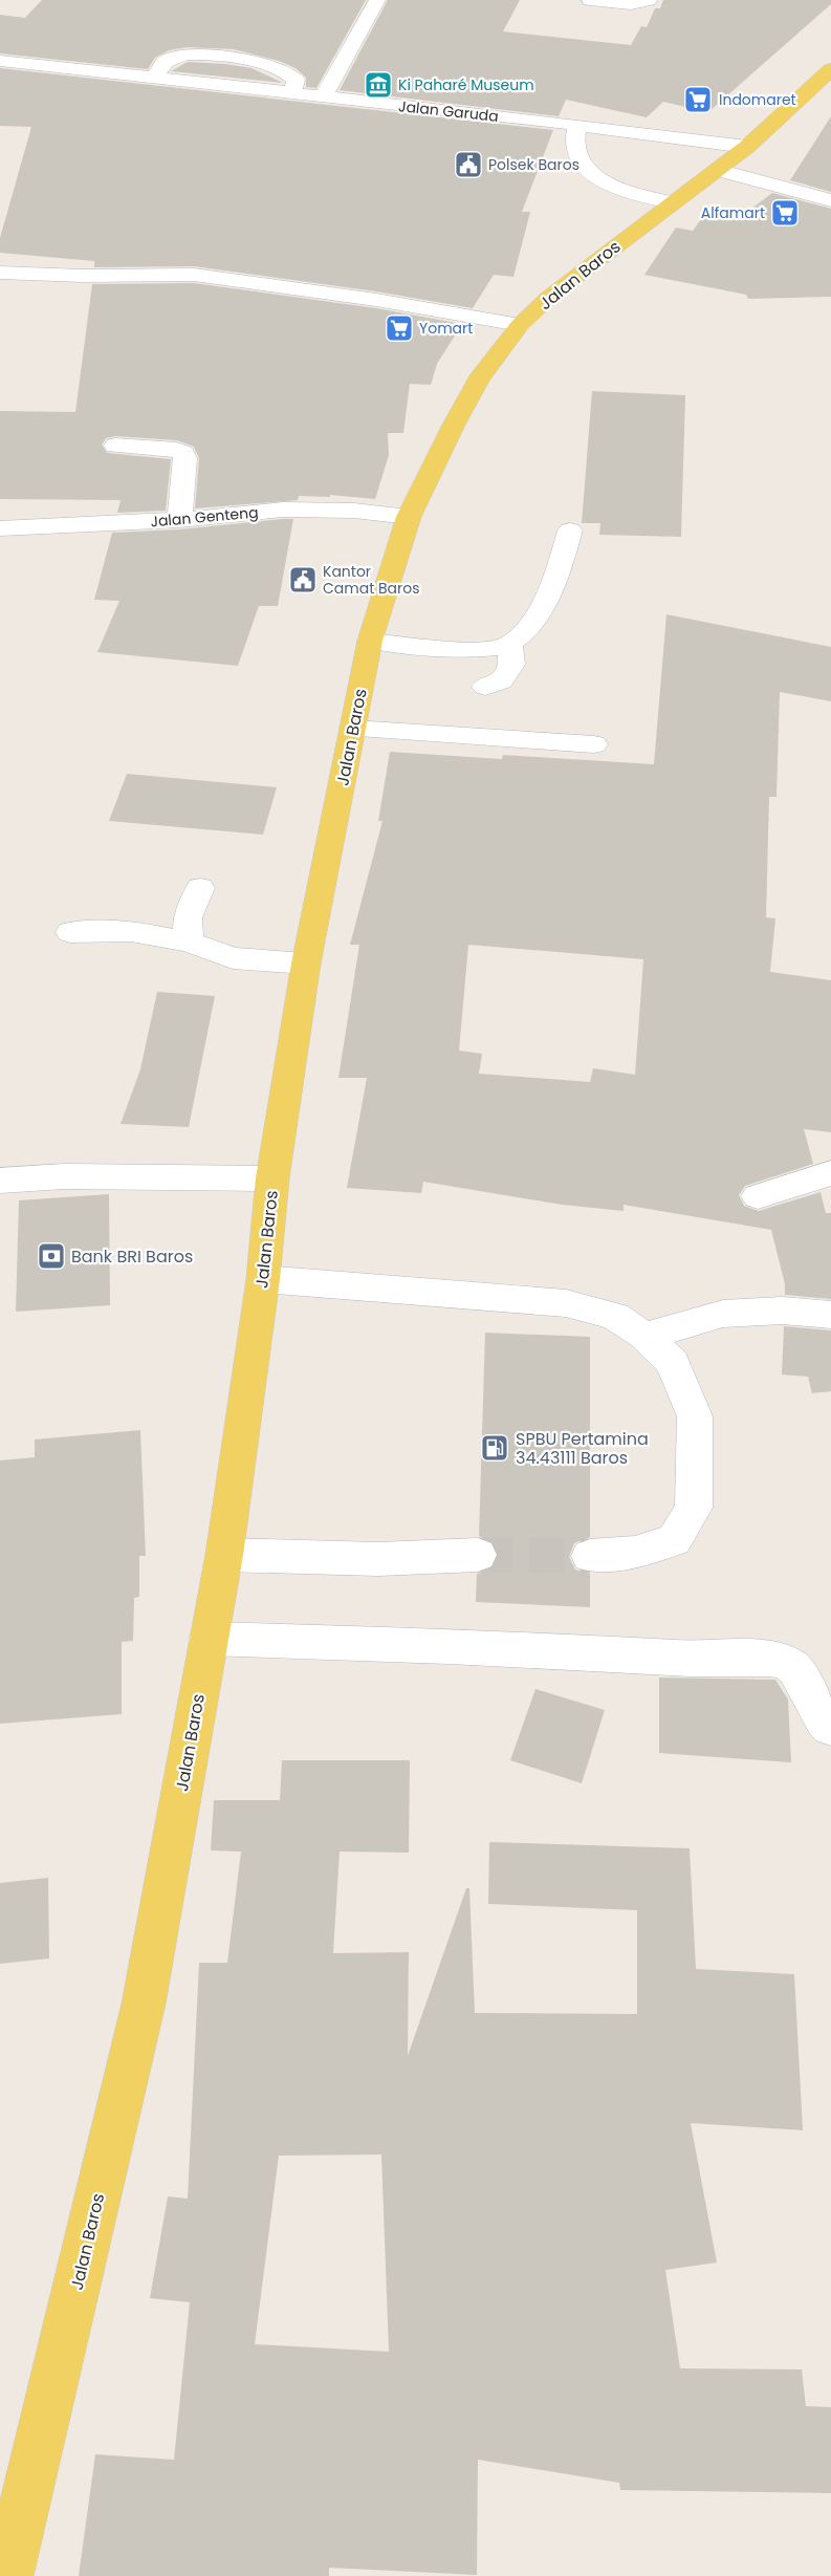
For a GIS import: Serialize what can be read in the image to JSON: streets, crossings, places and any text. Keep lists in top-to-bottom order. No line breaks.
{"streets":{"main road":["Jalan Baros"],"street":["Jalan Garuda","Jalan Genteng"]},"crossings":[["Jalan Garuda","Jalan Baros"],["Jalan Baros","Jalan Genteng"]],"places":{"museum":["Ki Paharé Museum"],"supermarket":["Indomaret","Alfamart","Yomart"],"public building":["Polsek Baros","Kantor Camat Baros"],"bank":["Bank BRI Baros"],"fuel station":["SPBU Pertamina 34.43111 Baros"]}}
